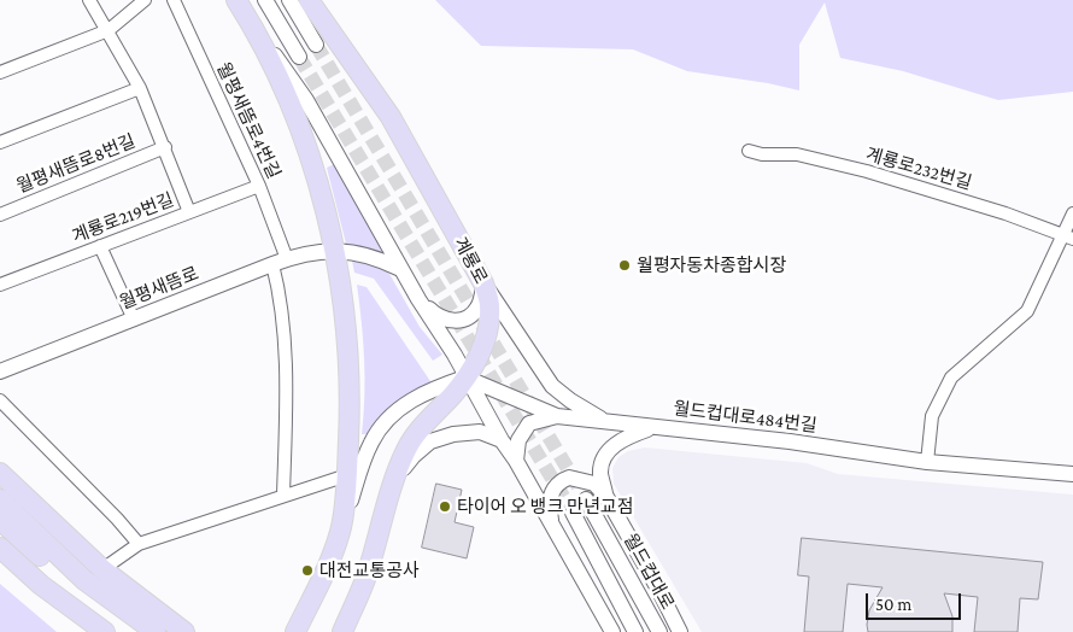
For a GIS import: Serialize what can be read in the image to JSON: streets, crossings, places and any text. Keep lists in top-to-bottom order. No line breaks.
{"streets":{"main road":["계룡로"],"street":["월평새뜸로4번길","월평새뜸로8번길","계룡로232번길","계룡로219번길","월평새뜸로","월드컵대로484번길","월드컵대로"]},"crossings":[["월평새뜸로4번길","계룡로219번길"],["월평새뜸로4번길","월평새뜸로"],["월평새뜸로8번길","계룡로219번길"]],"places":["월평자동차종합시장","타이어 오 뱅크 만년교점","대전교통공사"],"scale_bar":"50 m"}
